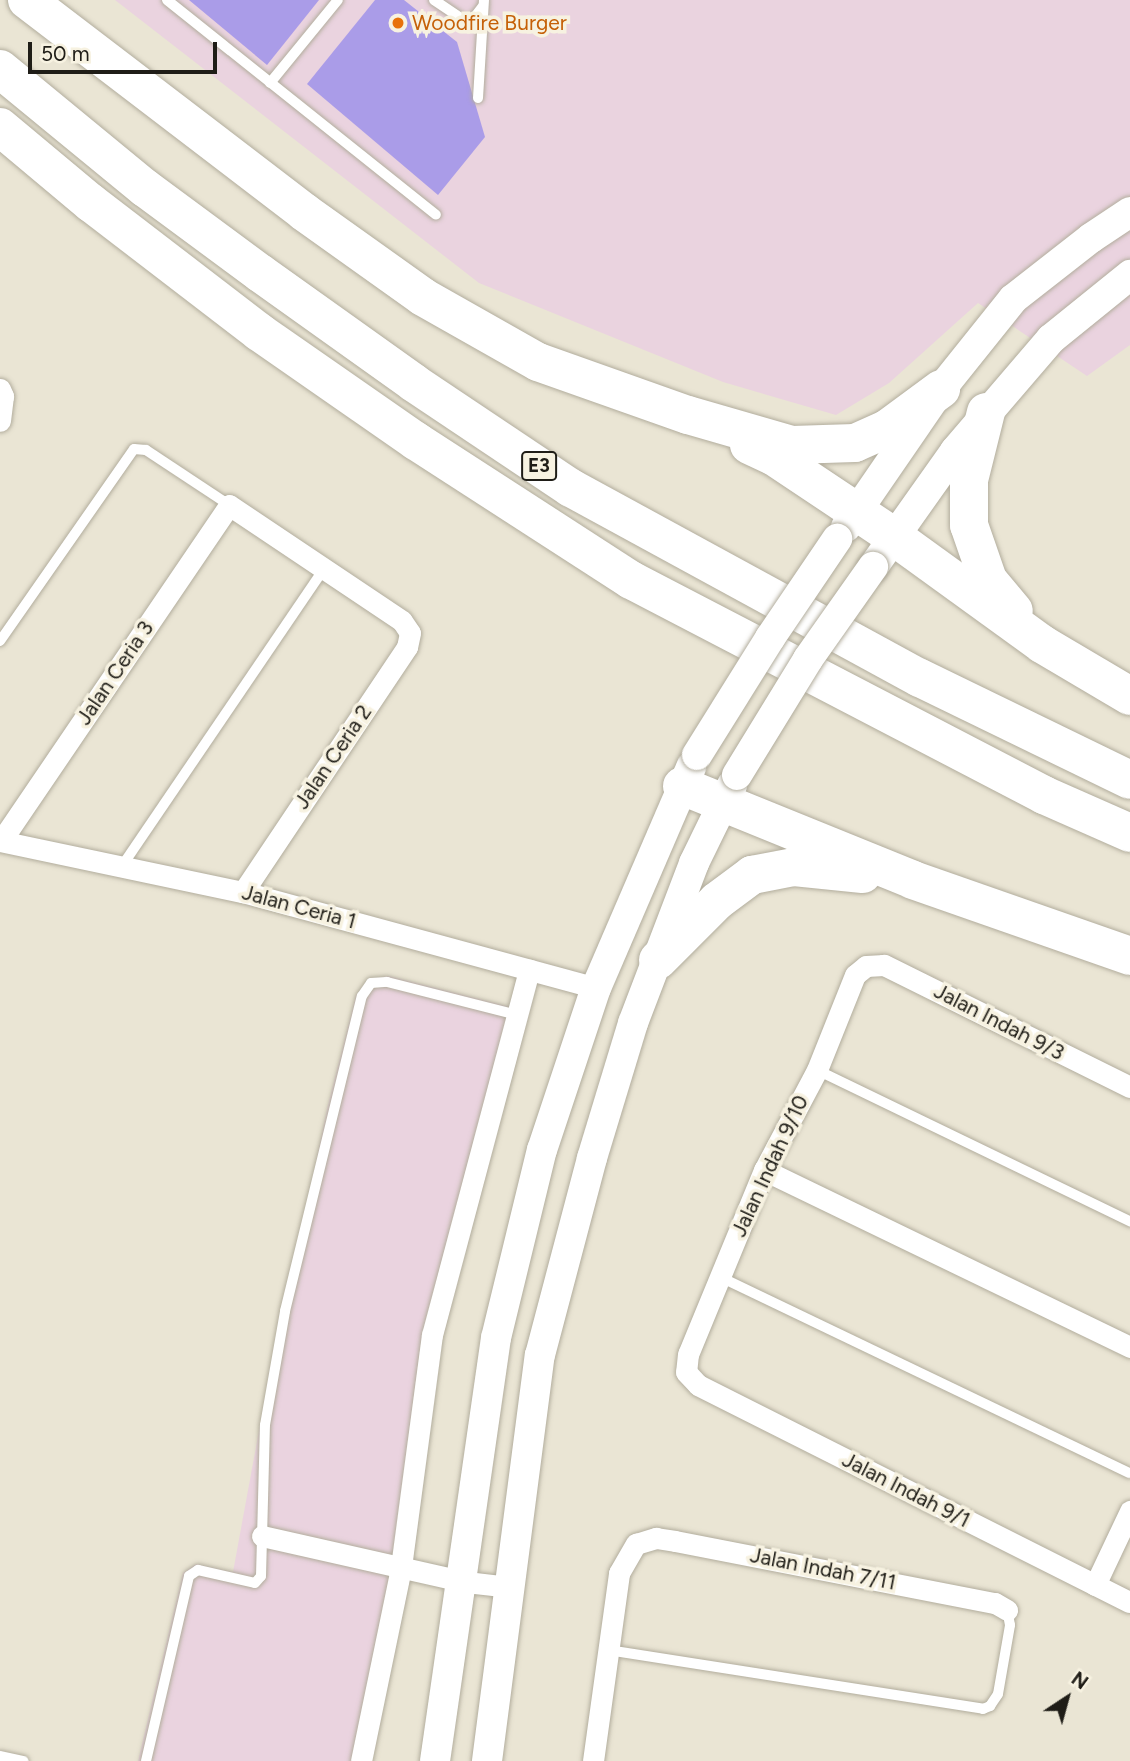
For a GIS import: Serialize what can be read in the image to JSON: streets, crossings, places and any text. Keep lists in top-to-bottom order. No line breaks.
{"streets":{"highway":["E3"],"street":["Jalan Ceria 3","Jalan Ceria 2","Jalan Ceria 1","Jalan Indah 9/3","Jalan Indah 9/10","Jalan Indah 9/1","Jalan Indah 7/11"]},"crossings":[["Jalan Ceria 3","Jalan Ceria 1"],["Jalan Ceria 2","Jalan Ceria 1"],["Jalan Indah 9/3","Jalan Indah 9/10"],["Jalan Indah 9/10","Jalan Indah 9/1"]],"places":["Woodfire Burger"],"scale_bar":"50 m","north":"top right"}
